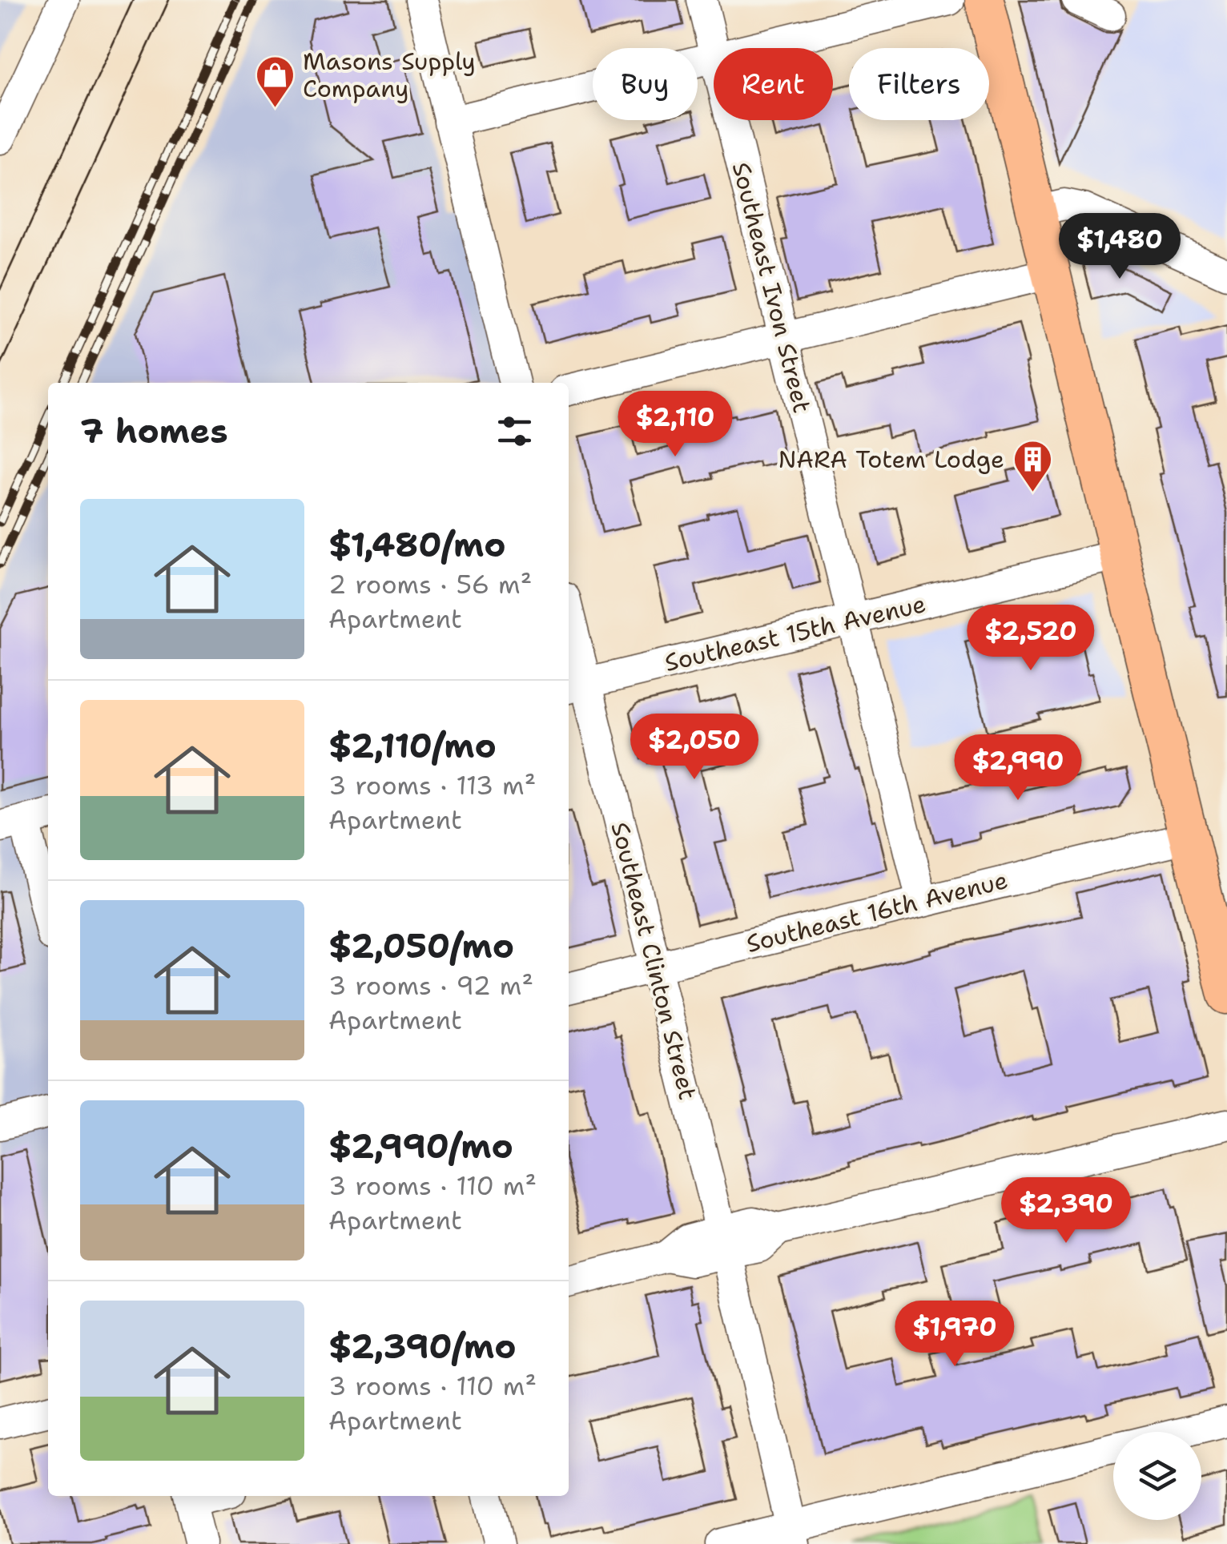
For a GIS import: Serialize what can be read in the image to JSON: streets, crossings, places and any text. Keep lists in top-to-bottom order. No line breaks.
{"streets":{"street":["Southeast Ivon Street","Southeast 15th Avenue","Southeast 16th Avenue","Southeast Clinton Street"]},"crossings":[["Southeast Ivon Street","Southeast 15th Avenue"],["Southeast Ivon Street","Southeast 16th Avenue"],["Southeast 15th Avenue","Southeast Clinton Street"],["Southeast 16th Avenue","Southeast Clinton Street"]],"places":{"shop":["Masons Supply Company"],"building":["NARA Totem Lodge"]},"page":{"chip":["Buy","Rent","Filters"],"price":["$1,480","$2,110","$2,520","$2,050","$2,990","$2,390","$1,970"],"heading":"7 homes","list":[{"name":"$1,480/mo","note":"2 rooms · 56 m² · Apartment"},{"name":"$2,110/mo","note":"3 rooms · 113 m² · Apartment"},{"name":"$2,050/mo","note":"3 rooms · 92 m² · Apartment"},{"name":"$2,990/mo","note":"3 rooms · 110 m² · Apartment"},{"name":"$2,390/mo","note":"3 rooms · 110 m² · Apartment"}]}}
